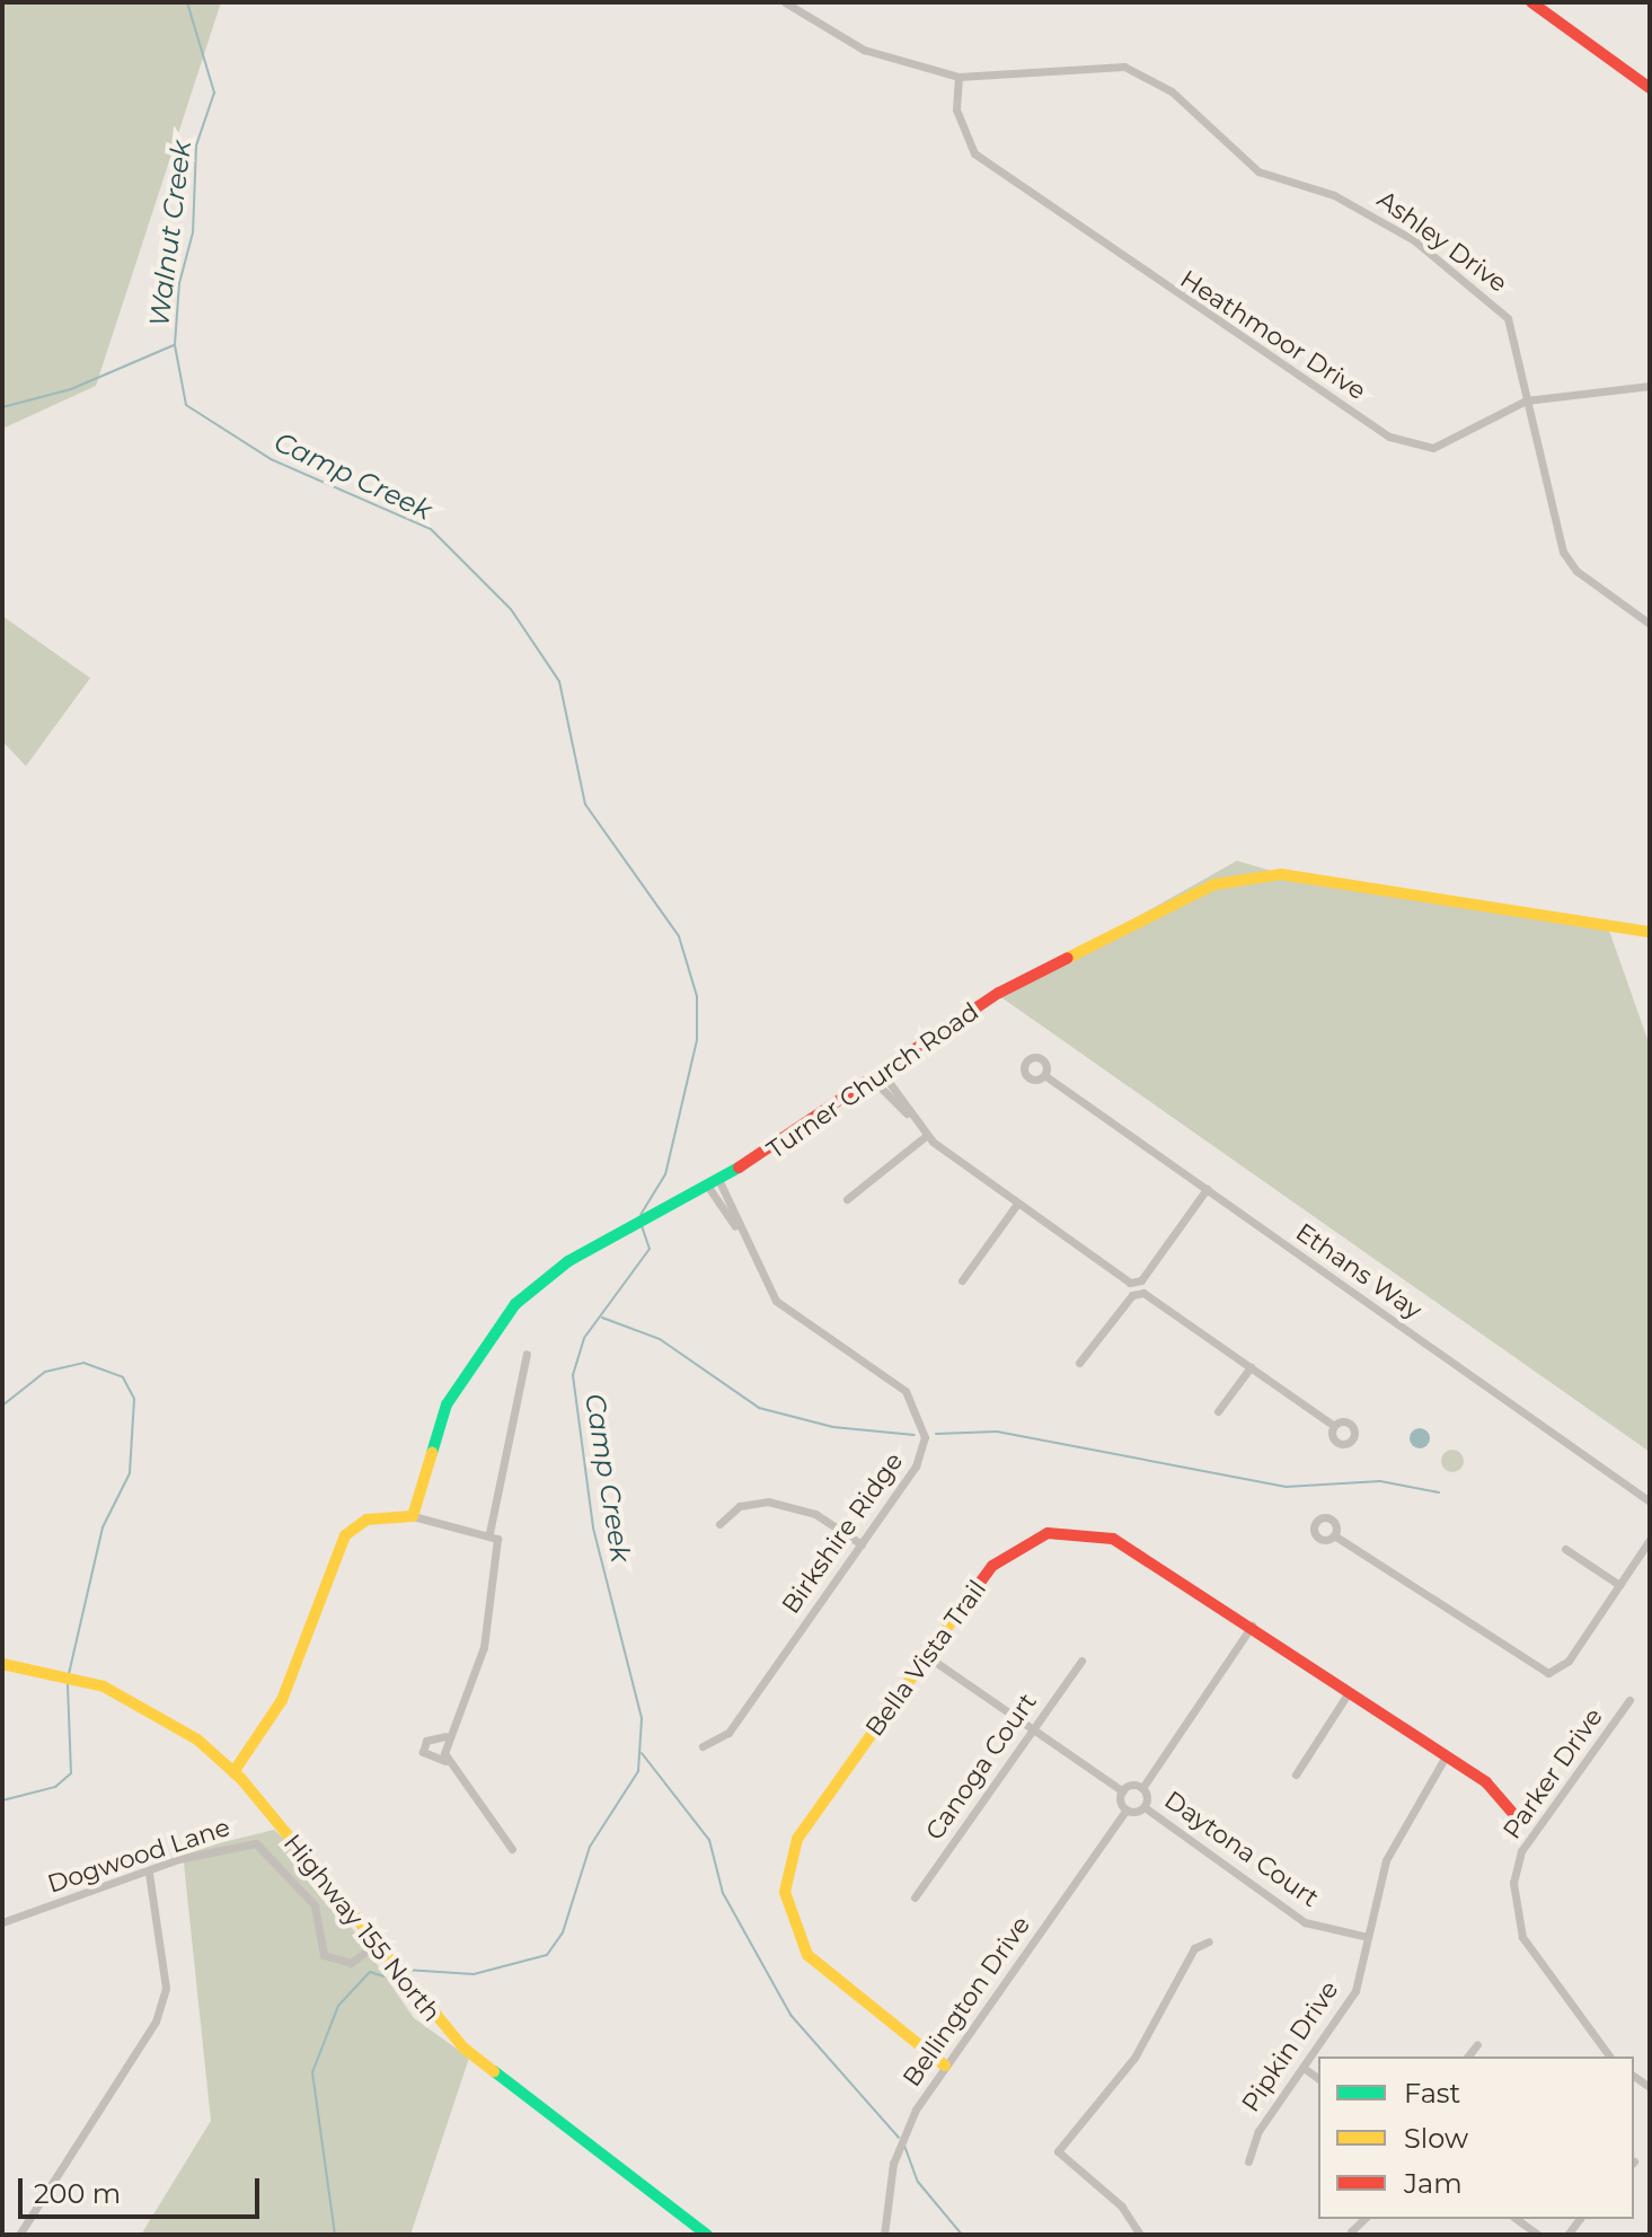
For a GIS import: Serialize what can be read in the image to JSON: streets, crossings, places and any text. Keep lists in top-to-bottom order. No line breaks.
{"streets":{"street":["Ashley Drive","Heathmoor Drive","Turner Church Road","Ethans Way","Birkshire Ridge","Bella Vista Trail","Canoga Court","Parker Drive","Daytona Court","Dogwood Lane","Highway 155 North","Bellington Drive","Pipkin Drive"]},"crossings":[["Ashley Drive","Heathmoor Drive"],["Turner Church Road","Birkshire Ridge"],["Bella Vista Trail","Bellington Drive"],["Bella Vista Trail","Pipkin Drive"],["Daytona Court","Pipkin Drive"],["Dogwood Lane","Highway 155 North"]],"water":["Walnut Creek","Camp Creek"],"legend":["Fast","Slow","Jam"],"scale_bar":"200 m"}
